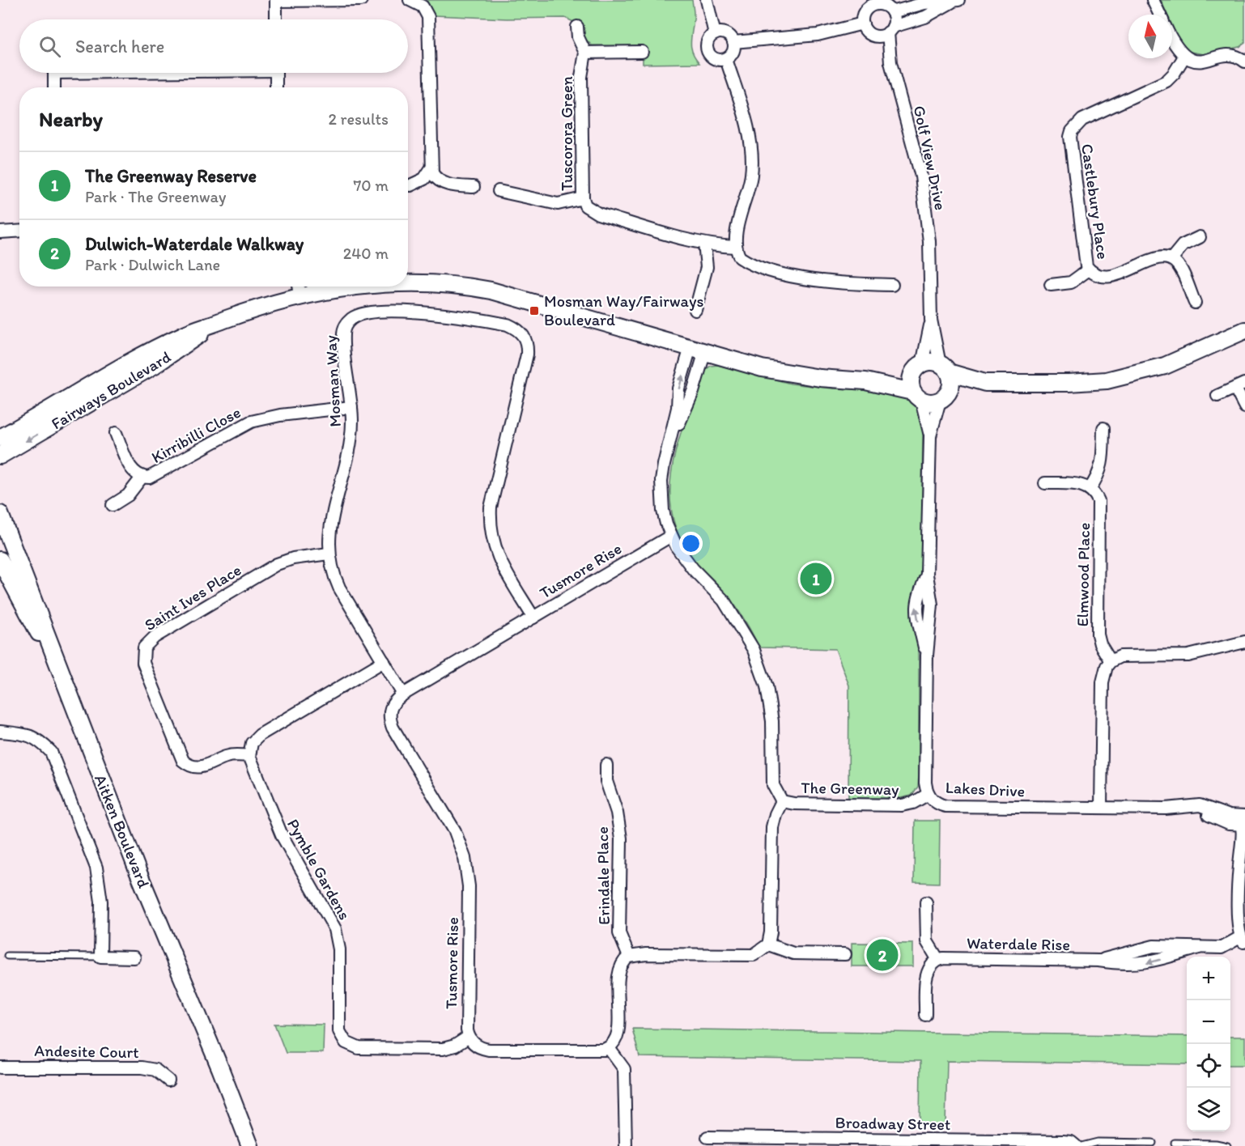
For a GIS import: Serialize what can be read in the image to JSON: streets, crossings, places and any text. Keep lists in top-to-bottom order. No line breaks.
{"streets":{"street":["Tuscorora Green","Golf View Drive","Castlebury Place","Mosman Way","Fairways Boulevard","Kirribilli Close","Tusmore Rise","Elmwood Place","Saint Ives Place","The Greenway","Lakes Drive","Aitken Boulevard","Pymble Gardens","Erindale Place","Waterdale Rise","Andesite Court","Broadway Street"]},"crossings":[["Golf View Drive","Fairways Boulevard"],["Golf View Drive","Lakes Drive"],["Mosman Way","Kirribilli Close"],["Mosman Way","Tusmore Rise"],["Mosman Way","Saint Ives Place"],["Fairways Boulevard","The Greenway"],["Fairways Boulevard","Lakes Drive"],["Tusmore Rise","The Greenway"],["Tusmore Rise","Pymble Gardens"],["Saint Ives Place","Pymble Gardens"],["The Greenway","Lakes Drive"]],"places":{"transit":["Mosman Way/Fairways Boulevard"]},"north":"top","page":{"search":"Search here","heading":["Nearby","2 results"],"list":[{"mark":"1","name":"The Greenway Reserve","note":"Park · The Greenway","value":"70 m"},{"mark":"2","name":"Dulwich-Waterdale Walkway","note":"Park · Dulwich Lane","value":"240 m"}],"pins":["1","2"],"map_buttons":["+","−"]}}
